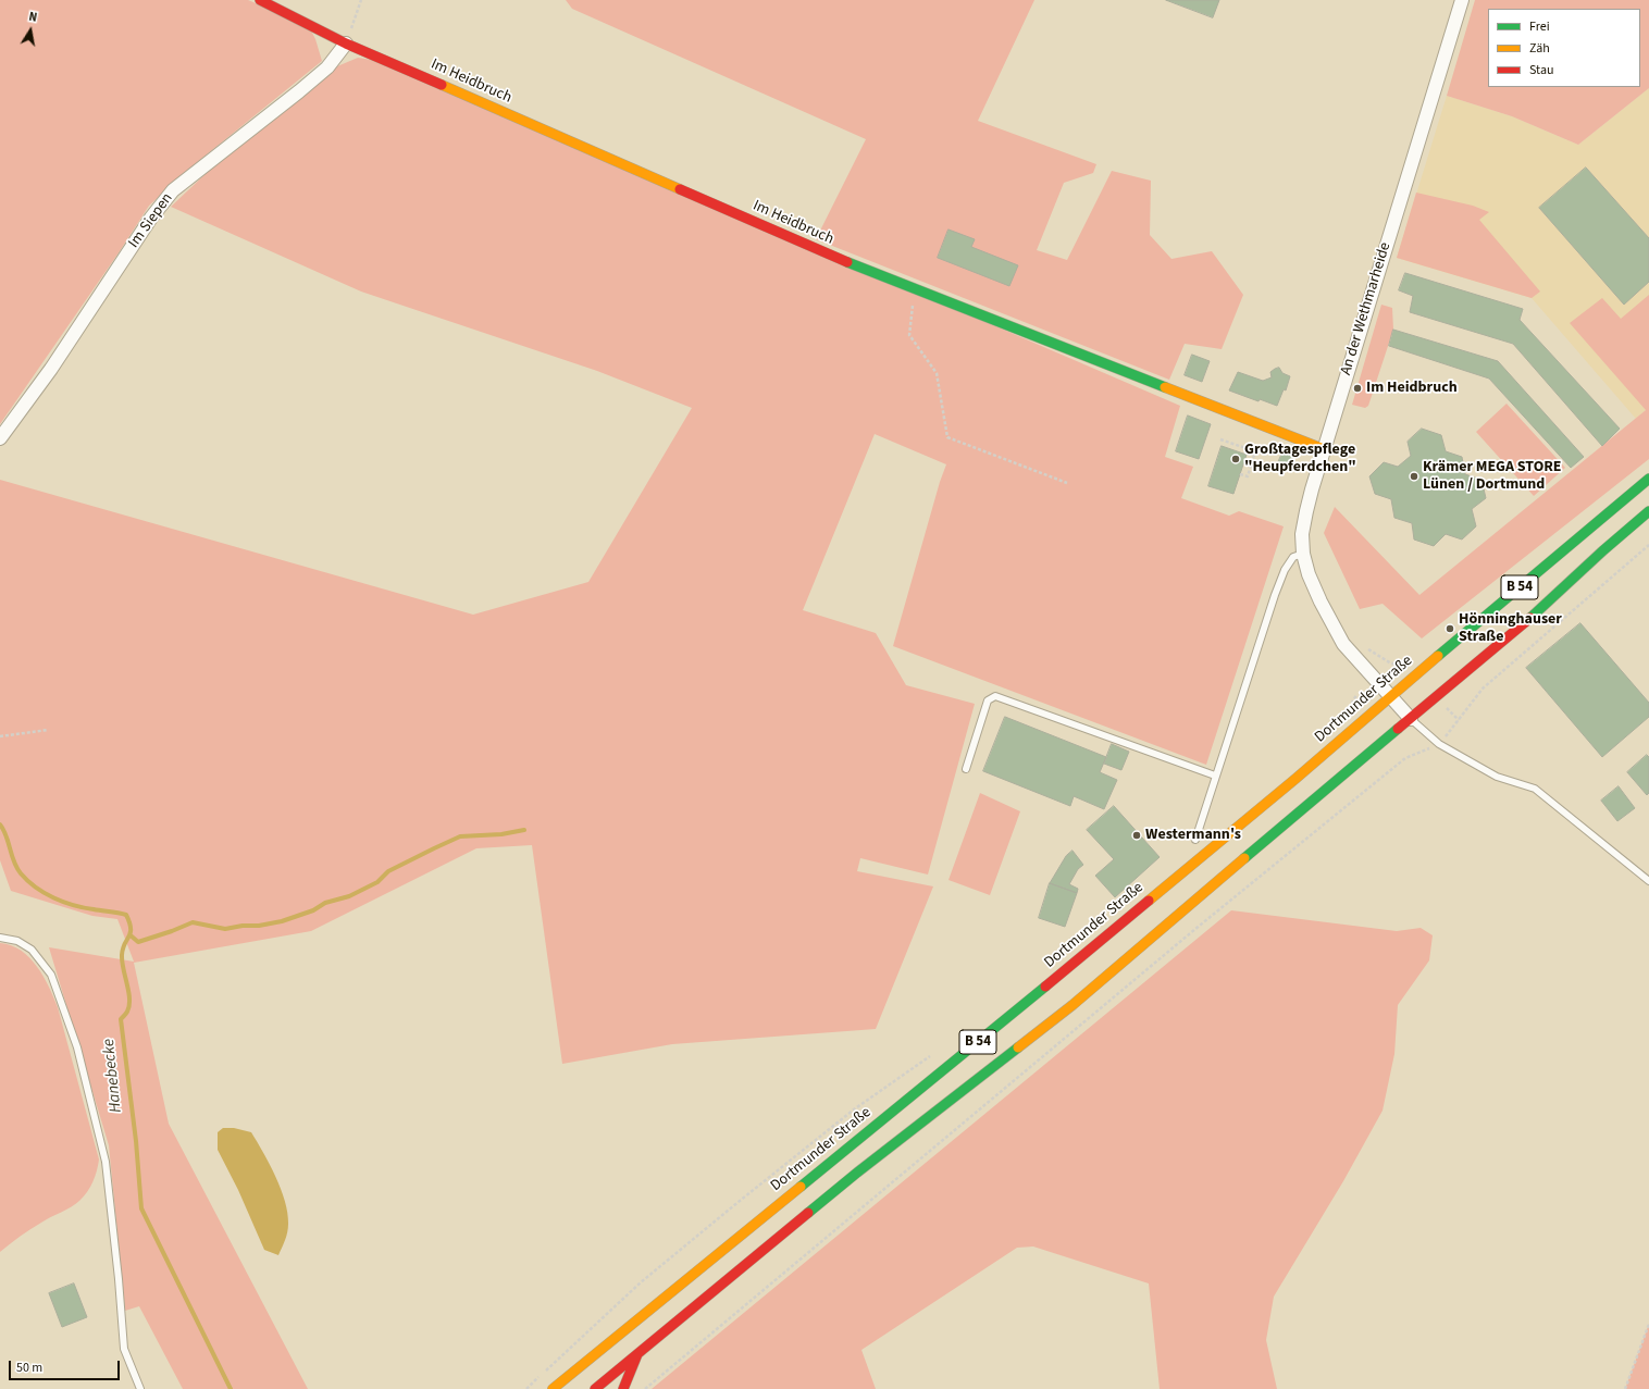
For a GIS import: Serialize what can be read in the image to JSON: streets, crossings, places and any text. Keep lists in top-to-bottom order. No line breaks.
{"streets":{"main road":["Im Heidbruch","B 54","Dortmunder Straße"],"street":["Im Siepen","An der Wethmarheide"]},"crossings":[["Im Heidbruch","Im Siepen"],["Im Heidbruch","An der Wethmarheide"],["An der Wethmarheide","B 54"],["An der Wethmarheide","Dortmunder Straße"]],"water":["Hanebecke"],"places":["Im Heidbruch","Großtagespflege \"Heupferdchen\"","Krämer MEGA STORE Lünen / Dortmund","Hönninghauser Straße","Westermann's"],"legend":["Frei","Zäh","Stau"],"scale_bar":"50 m","north":"top"}
